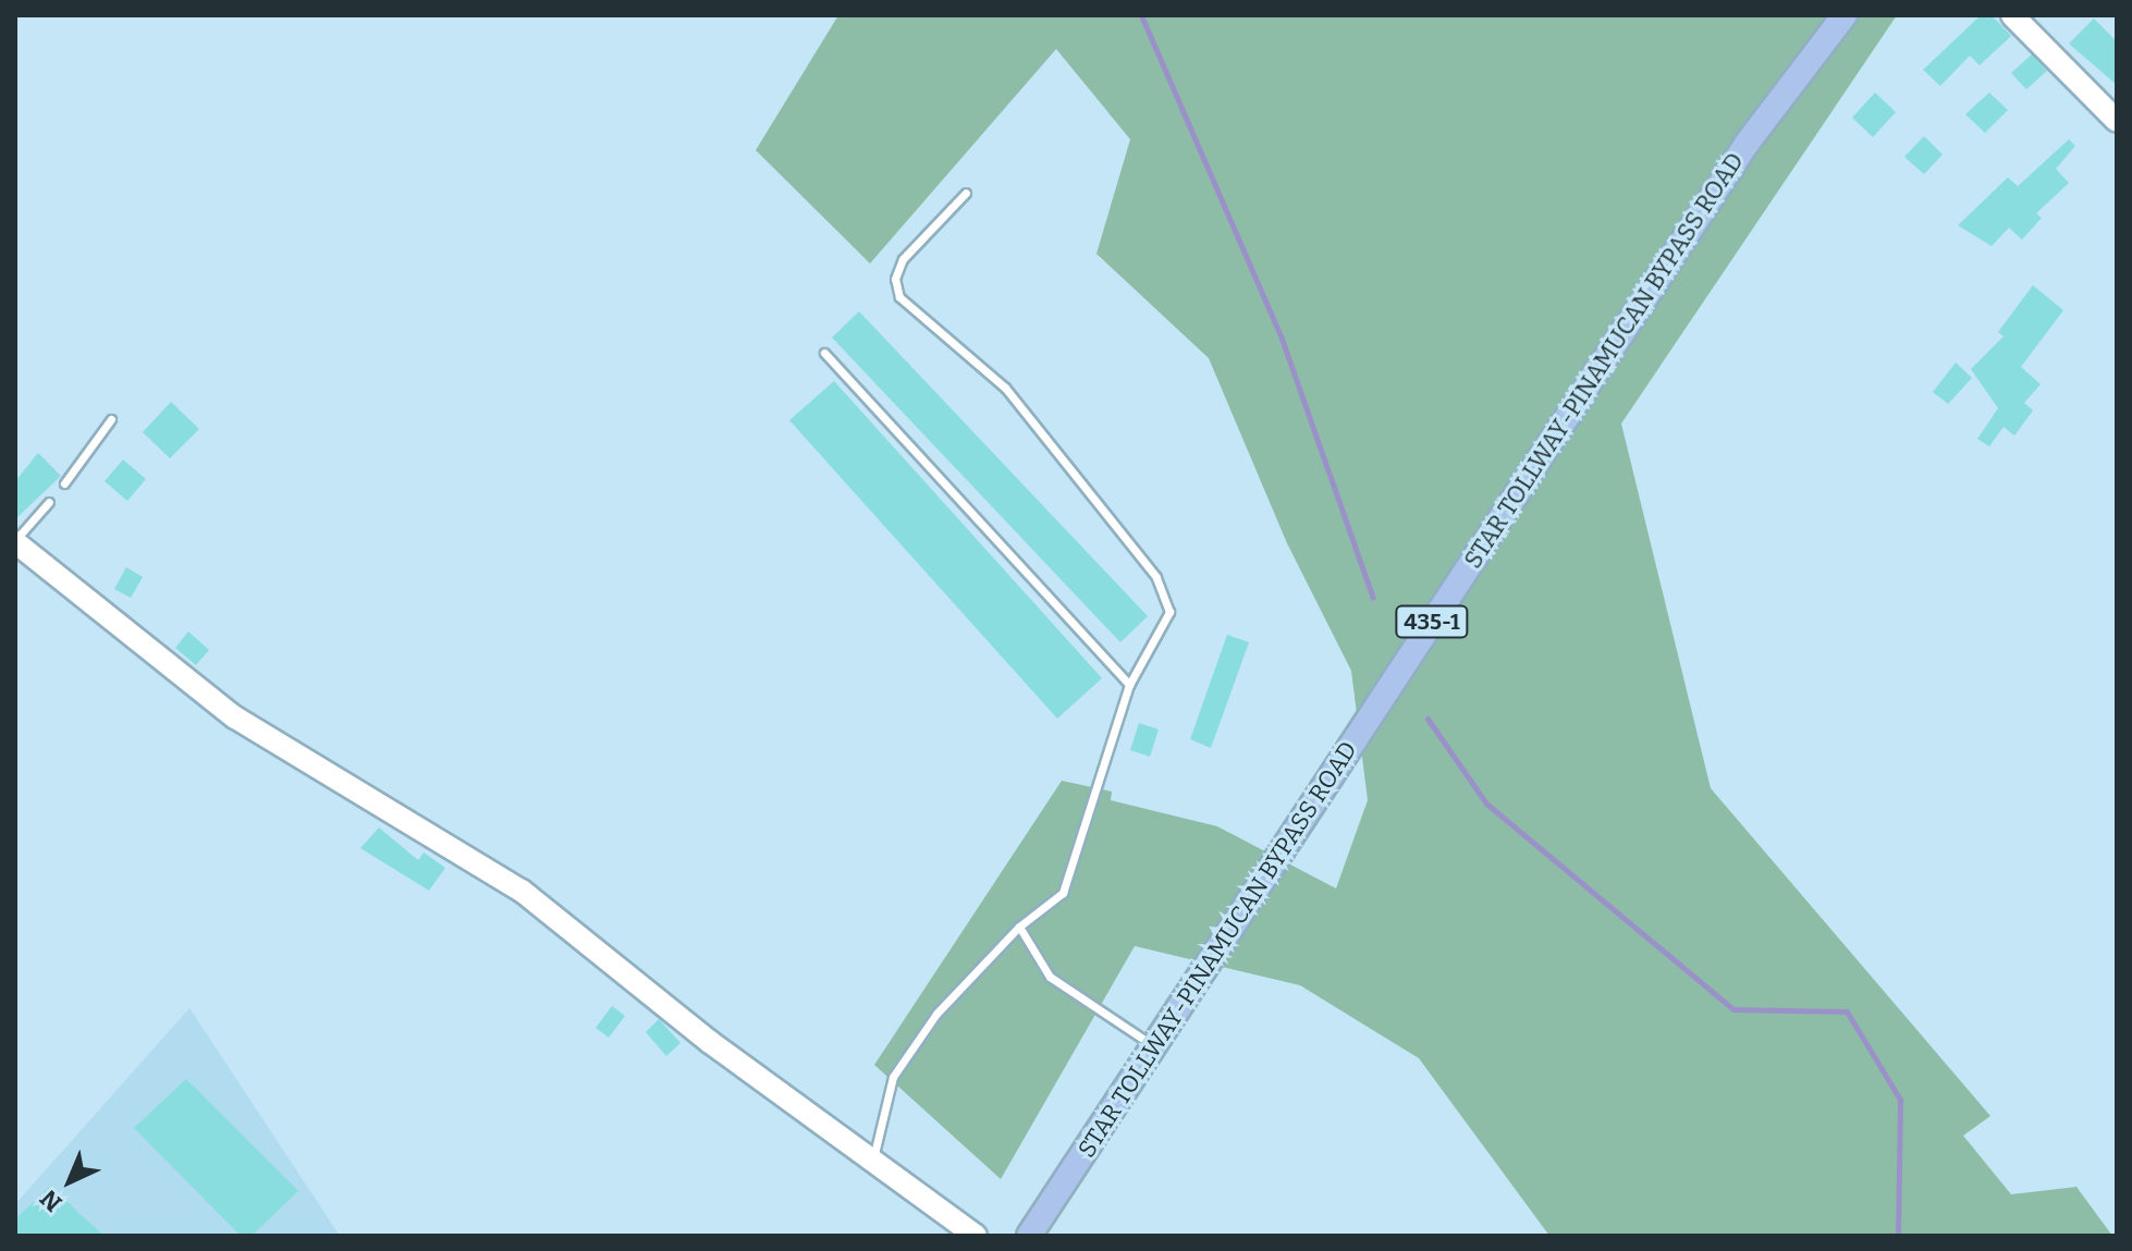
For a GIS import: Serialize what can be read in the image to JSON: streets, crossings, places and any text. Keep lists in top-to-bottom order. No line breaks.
{"streets":{"main road":["STAR TOLLWAY-PINAMUCAN BYPASS ROAD","435-1"]},"north":"bottom left"}
